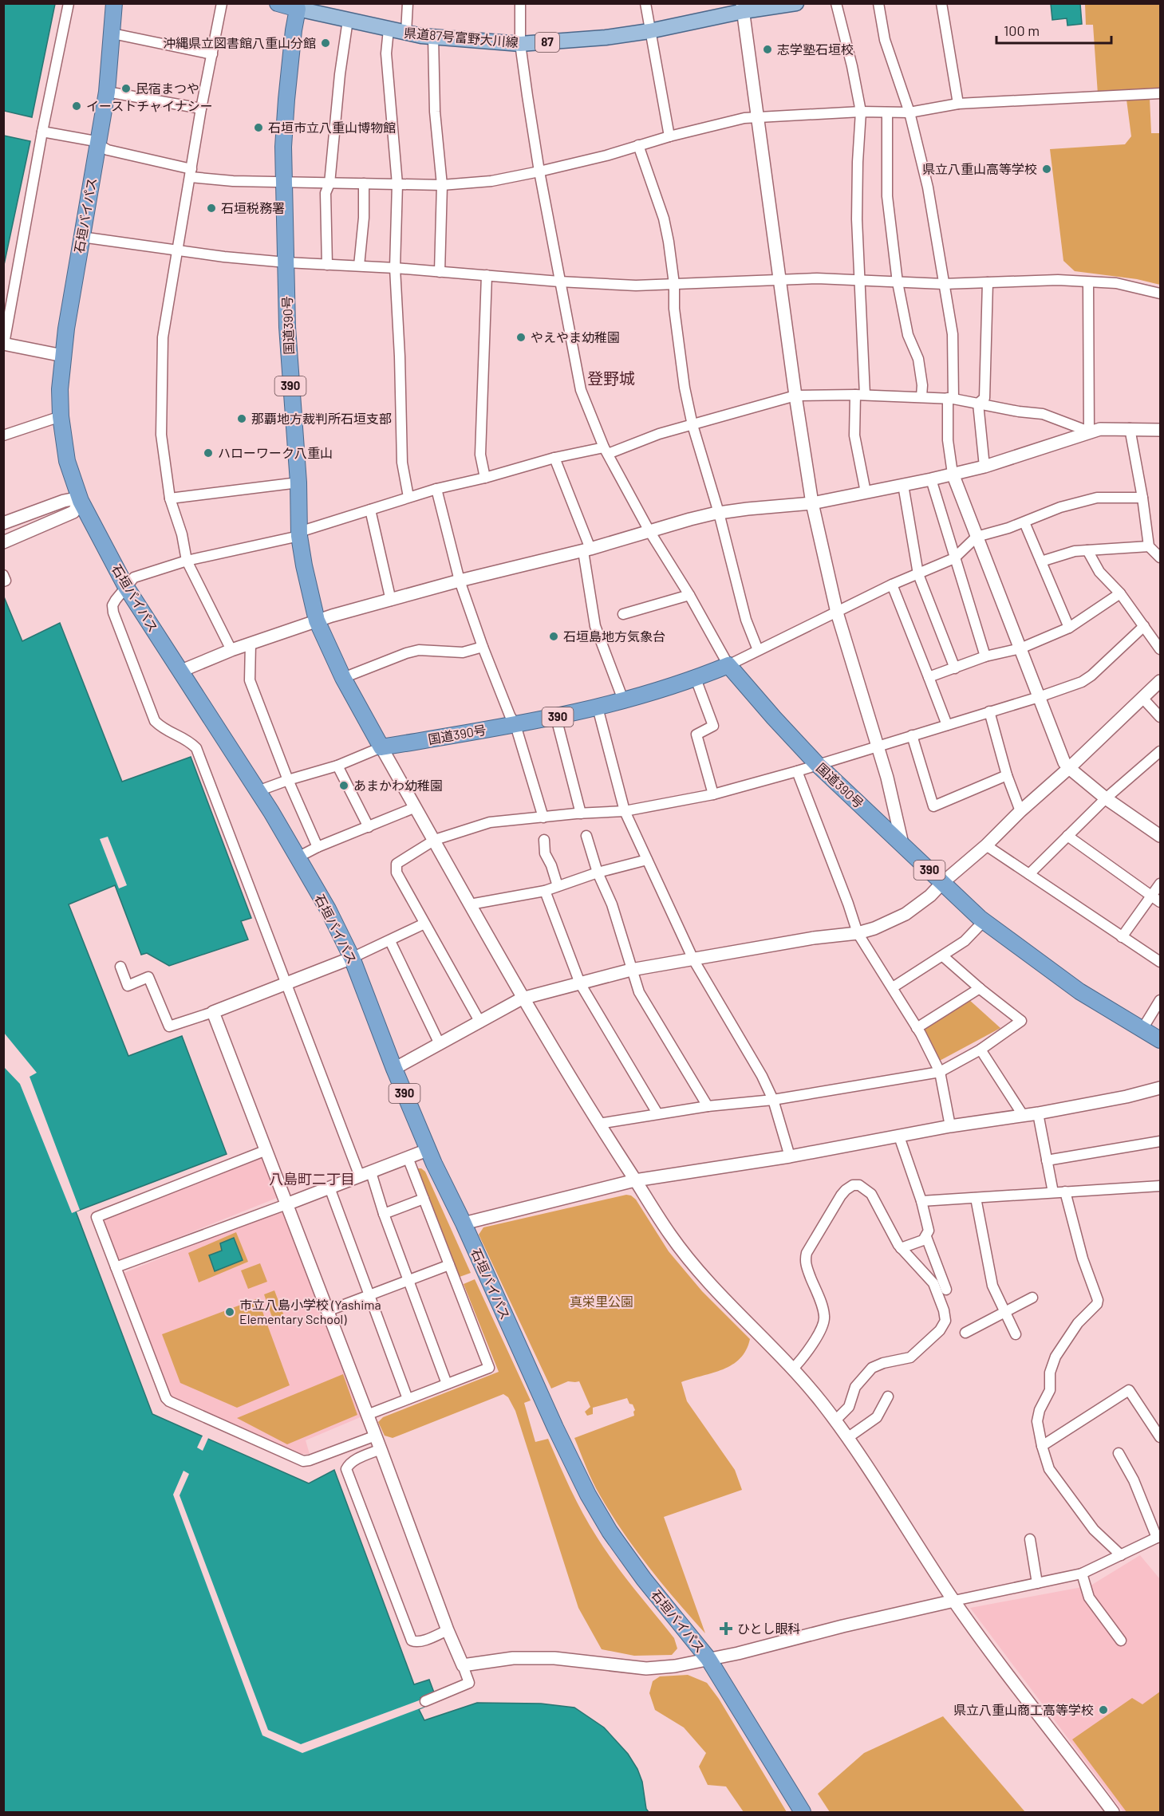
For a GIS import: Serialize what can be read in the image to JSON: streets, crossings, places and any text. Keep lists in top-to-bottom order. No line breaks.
{"streets":{"highway":["石垣バイパス","国道390号","390"],"main road":["県道87号富野大川線","87"]},"crossings":[["県道87号富野大川線","国道390号"]],"districts":["登野城","八島町二丁目"],"parks":["真栄里公園"],"places":{"other":["沖縄県立図書館八重山分館","志学塾石垣校","民宿まつや","イーストチャイナシー","石垣市立八重山博物館","県立八重山高等学校","石垣税務署","やえやま幼稚園","那覇地方裁判所石垣支部","ハローワーク八重山","石垣島地方気象台","あまかわ幼稚園","市立八島小学校 (Yashima Elementary School)","県立八重山商工高等学校"],"health":["ひとし眼科"]},"scale_bar":"100 m"}
